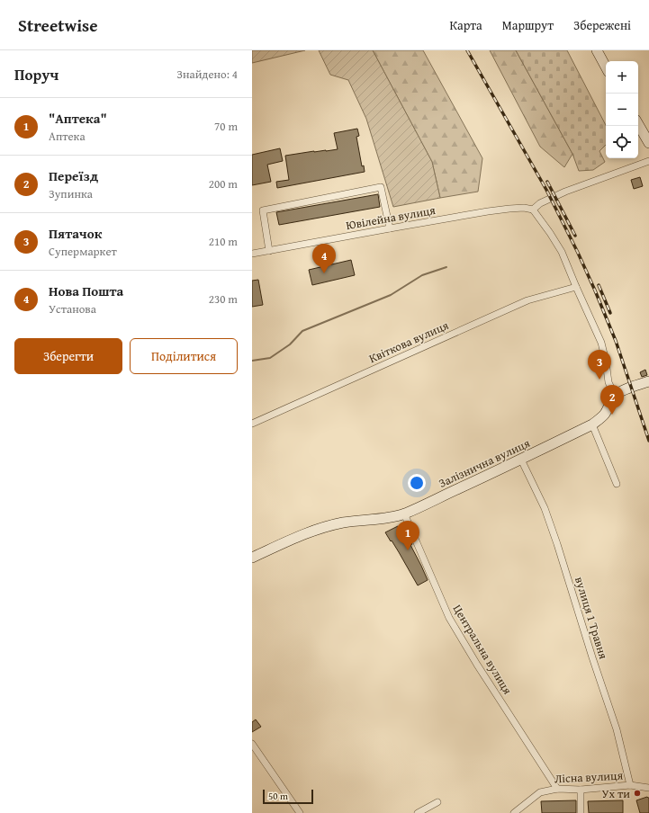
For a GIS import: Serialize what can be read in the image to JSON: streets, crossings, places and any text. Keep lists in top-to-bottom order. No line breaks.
{"streets":{"street":["Ювілейна вулиця","Квіткова вулиця","Залізнична вулиця","вулиця 1 Травня","Центральна вулиця","Лісна вулиця"]},"crossings":[["Залізнична вулиця","вулиця 1 Травня"],["Залізнична вулиця","Центральна вулиця"],["вулиця 1 Травня","Лісна вулиця"],["Центральна вулиця","Лісна вулиця"]],"places":["Ух ти"],"scale_bar":"50 m","page":{"header":"Streetwise","nav":["Карта","Маршрут","Збережені"],"heading":["Поруч","Знайдено: 4"],"map_buttons":["+","−"],"list":[{"mark":"1","name":"\"Аптека\"","note":"Аптека","value":"70 m"},{"mark":"2","name":"Переїзд","note":"Зупинка","value":"200 m"},{"mark":"3","name":"Пятачок","note":"Супермаркет","value":"210 m"},{"mark":"4","name":"Нова Пошта","note":"Установа","value":"230 m"}],"pins":["4","3","2","1"],"buttons":["Зберегти","Поділитися"],"scale":"50 m"}}
